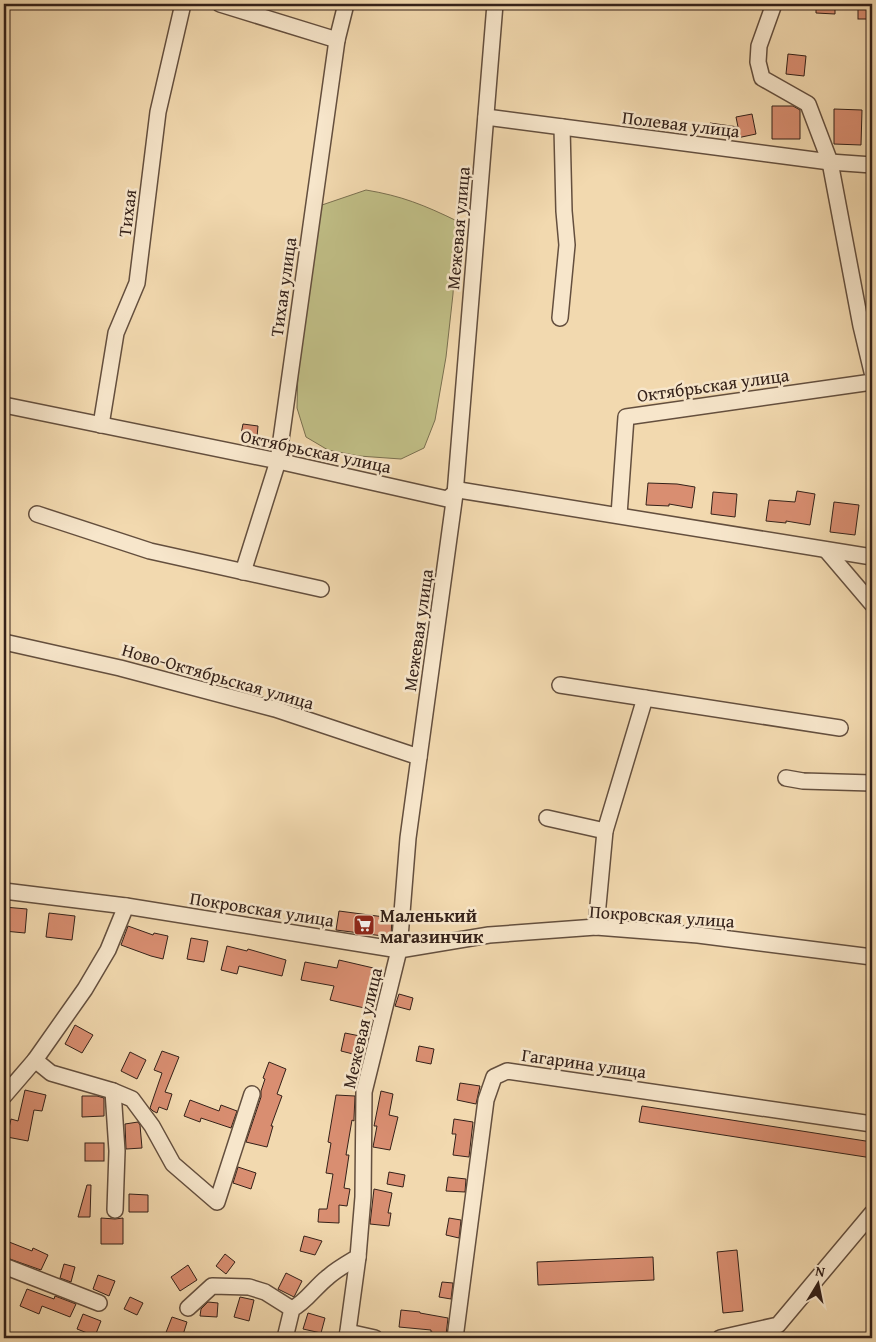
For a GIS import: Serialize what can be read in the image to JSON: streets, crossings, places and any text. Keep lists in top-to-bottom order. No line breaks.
{"streets":{"street":["Полевая улица","Тихая","Межевая улица","Тихая улица","Октябрьская улица","Ново-Октябрьская улица","Покровская улица","Гагарина улица"]},"crossings":[["Полевая улица","Межевая улица"],["Тихая","Октябрьская улица"],["Межевая улица","Октябрьская улица"],["Межевая улица","Ново-Октябрьская улица"],["Межевая улица","Покровская улица"],["Тихая улица","Октябрьская улица"]],"places":{"supermarket":["Маленький магазинчик"]},"north":"top"}
